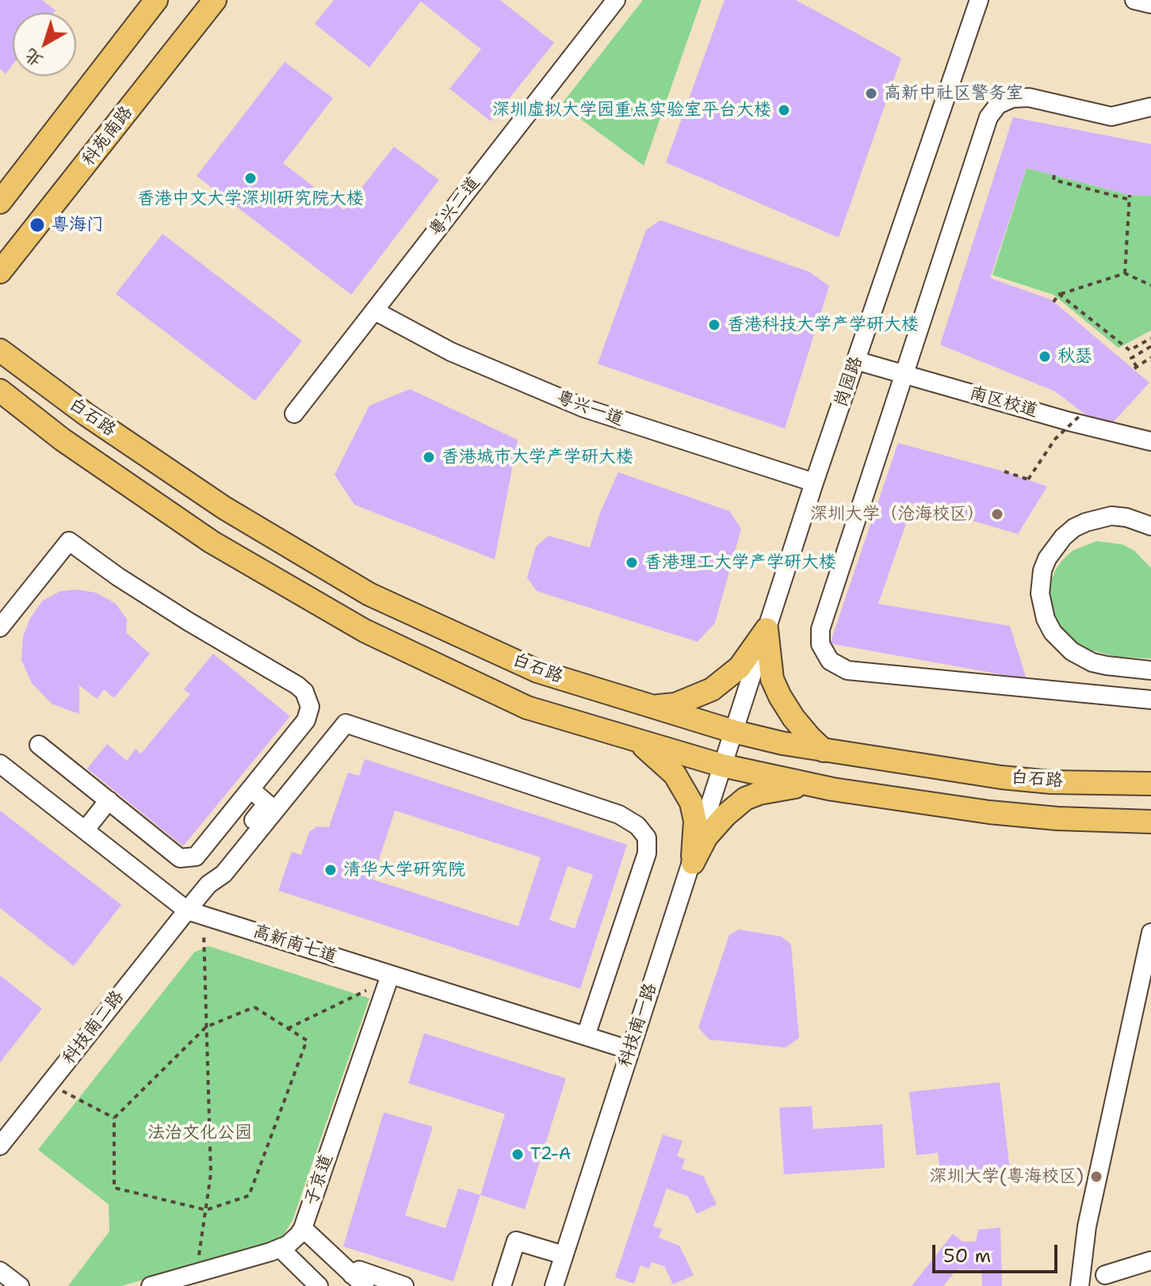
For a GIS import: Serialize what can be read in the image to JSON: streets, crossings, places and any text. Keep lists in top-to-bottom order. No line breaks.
{"streets":{"main road":["科苑南路","白石路"],"street":["粤兴二道","岗园路","南区校道","粤兴一道","高新南七道","科技南一路","科技南二路","子京道"]},"crossings":[["粤兴二道","粤兴一道"],["岗园路","南区校道"],["岗园路","粤兴一道"],["岗园路","白石路"],["岗园路","科技南一路"],["白石路","科技南一路"],["高新南七道","科技南一路"],["高新南七道","科技南二路"],["高新南七道","子京道"]],"parks":["法治文化公园"],"places":["高新中社区警务室","深圳虚拟大学园重点实验室平台大楼","香港中文大学深圳研究院大楼","粤海门","香港科技大学产学研大楼","秋瑟","香港城市大学产学研大楼","深圳大学（沧海校区）","香港理工大学产学研大楼","清华大学研究院","T2-A","深圳大学(粤海校区)"],"scale_bar":"50 m","north":"bottom left"}
